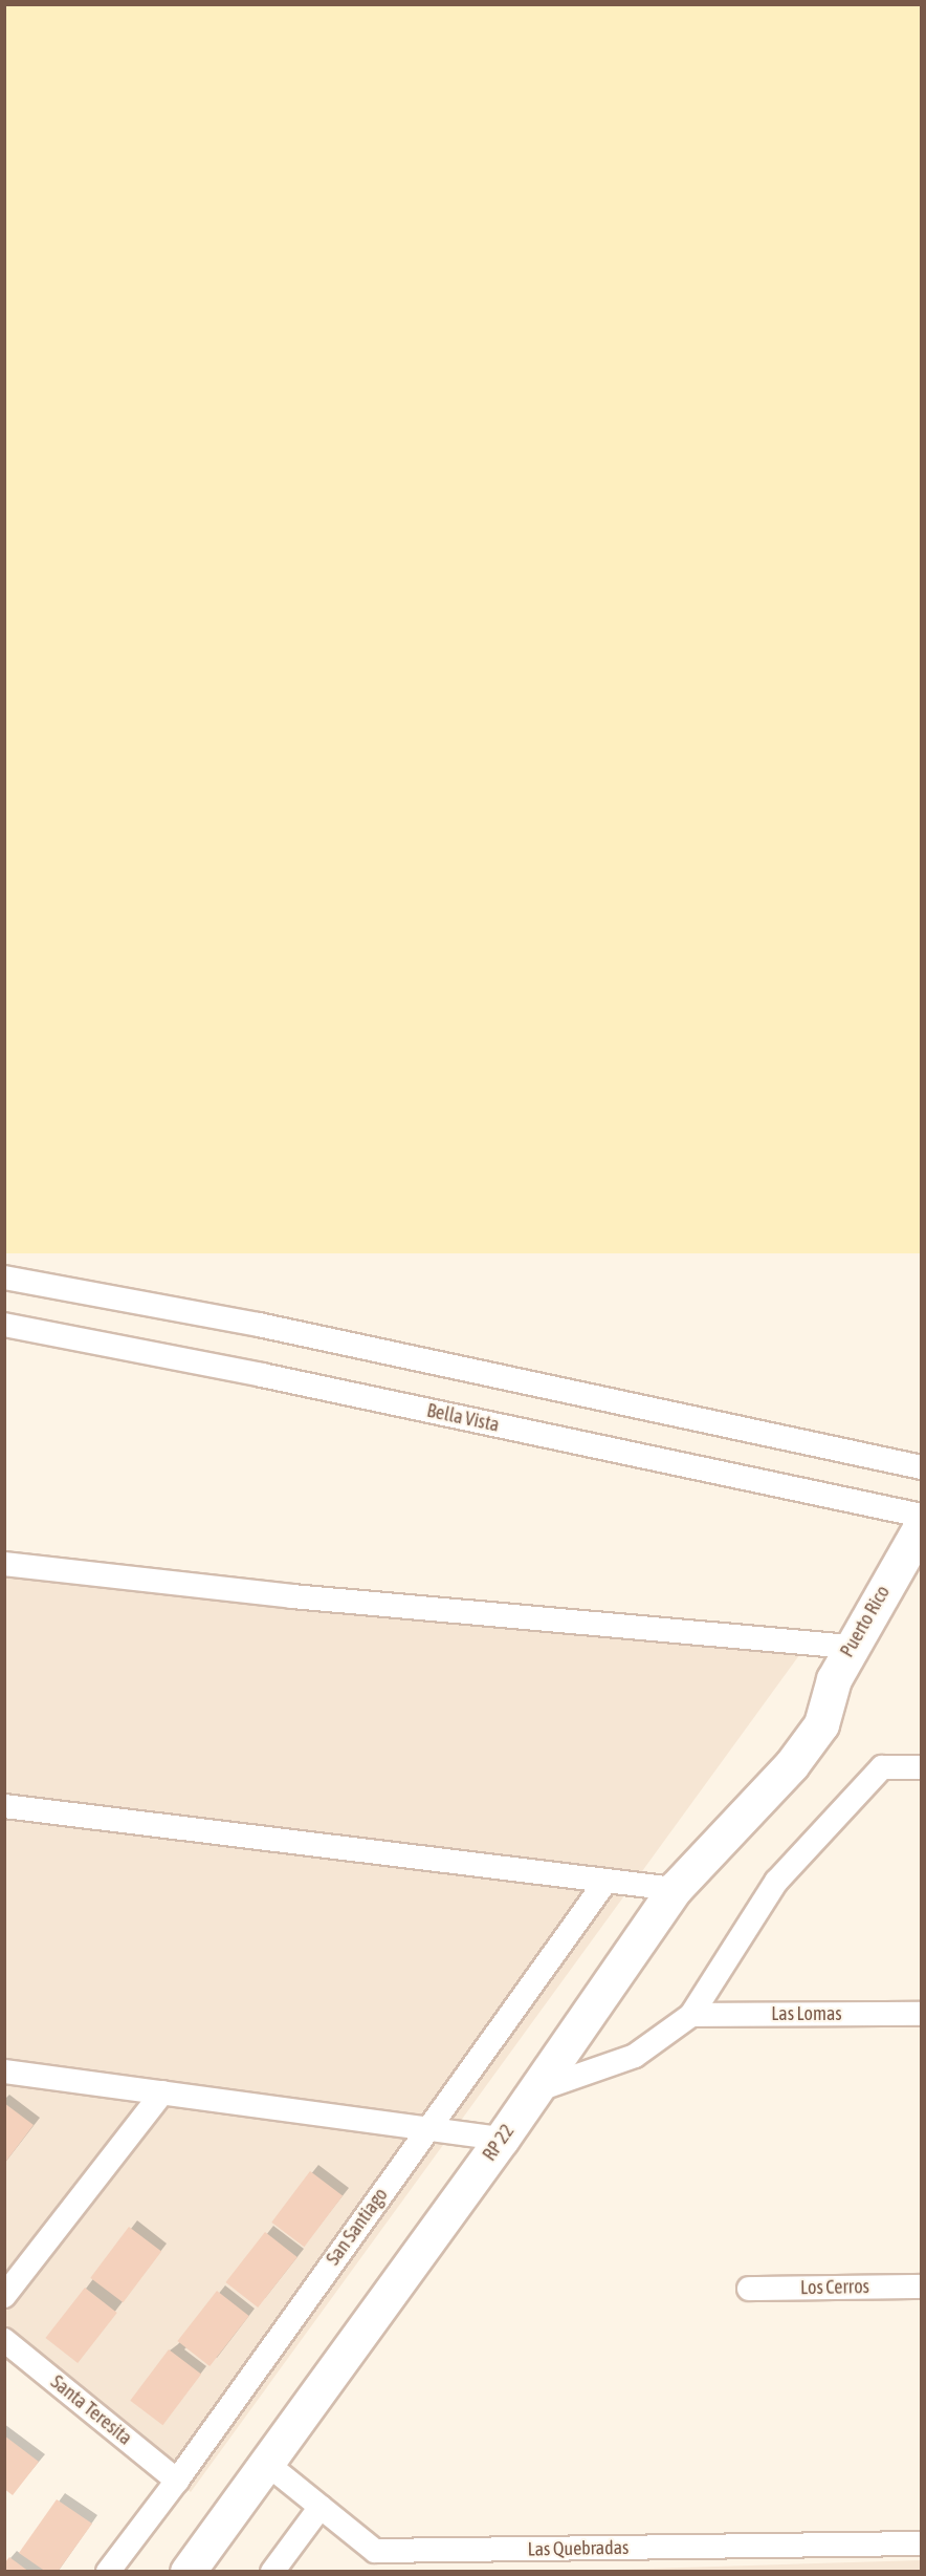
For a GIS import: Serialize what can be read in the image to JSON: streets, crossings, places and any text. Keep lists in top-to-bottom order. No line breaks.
{"streets":{"street":["Bella Vista","Puerto Rico","Las Lomas","RP 22","San Santiago","Los Cerros","Santa Teresita","Las Quebradas"]},"crossings":[["Puerto Rico","RP 22"],["RP 22","Las Quebradas"],["San Santiago","Santa Teresita"]]}
